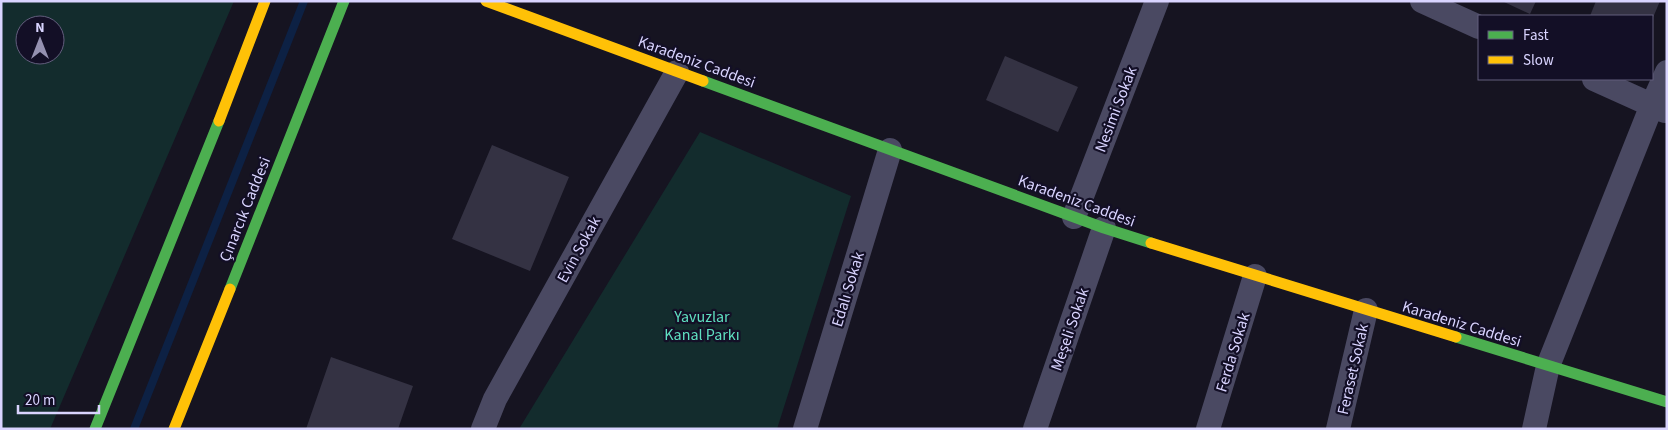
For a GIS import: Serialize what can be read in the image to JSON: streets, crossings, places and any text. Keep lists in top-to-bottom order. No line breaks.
{"streets":{"street":["Karadeniz Caddesi","Nesimi Sokak","Çınarcık Caddesi","Evin Sokak","Edalı Sokak","Meşeli Sokak","Ferda Sokak","Feraset Sokak"]},"crossings":[["Karadeniz Caddesi","Nesimi Sokak"],["Karadeniz Caddesi","Evin Sokak"],["Karadeniz Caddesi","Edalı Sokak"],["Karadeniz Caddesi","Meşeli Sokak"],["Karadeniz Caddesi","Ferda Sokak"],["Karadeniz Caddesi","Feraset Sokak"]],"parks":["Yavuzlar Kanal Parkı"],"legend":["Fast","Slow"],"scale_bar":"20 m","north":"top"}
